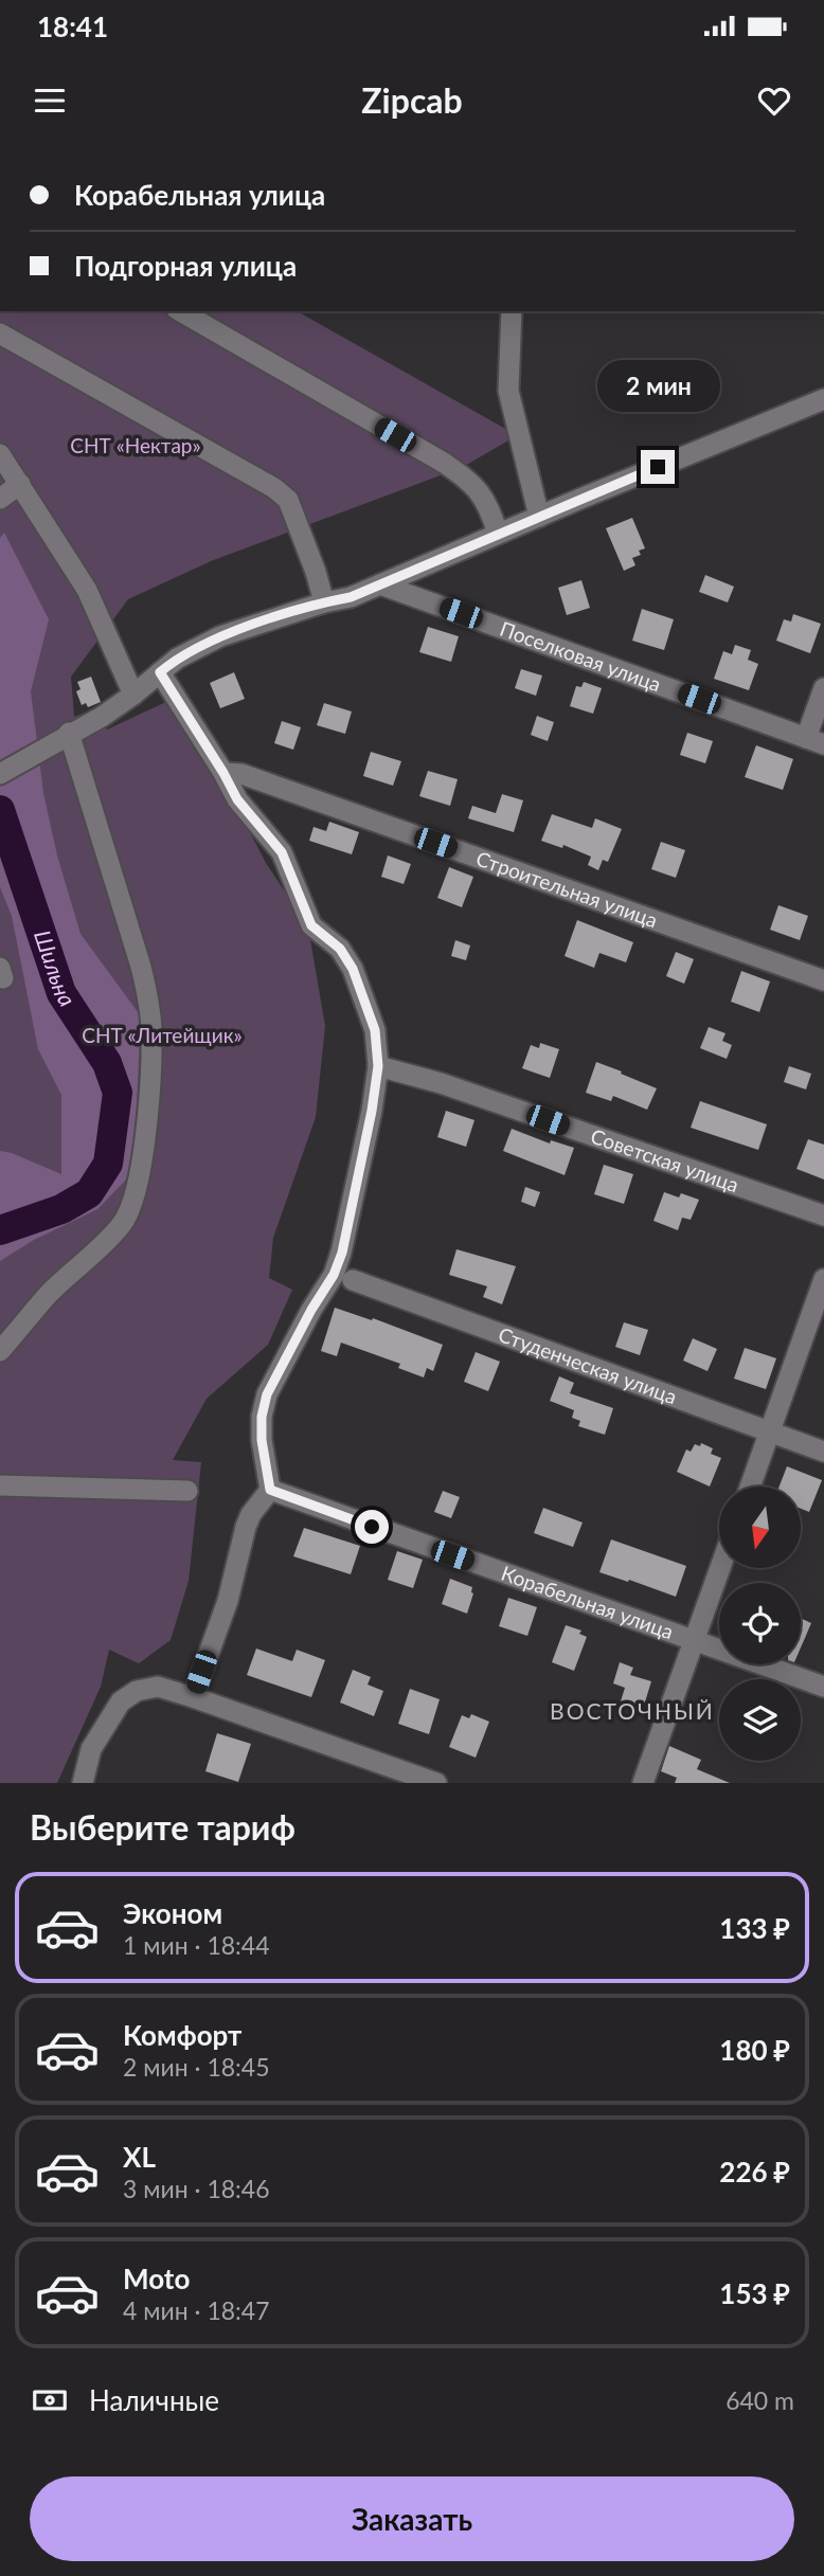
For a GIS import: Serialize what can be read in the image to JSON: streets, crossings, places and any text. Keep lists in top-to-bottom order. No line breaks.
{"streets":{"street":["Поселковая улица","Строительная улица","Советская улица","Студенческая улица","Корабельная улица"]},"districts":["ВОСТОЧНЫЙ"],"water":["Шильна"],"parks":["СНТ «Нектар»","СНТ «Литейщик»"],"north":"bottom","page":{"status":"18:41","header":"Zipcab","banner":["Корабельная улица","Подгорная улица"],"bubble":"2 мин","heading":"Выберите тариф","list":[{"name":"Эконом","note":"1 мин · 18:44","value":"133 ₽"},{"name":"Комфорт","note":"2 мин · 18:45","value":"180 ₽"},{"name":"XL","note":"3 мин · 18:46","value":"226 ₽"},{"name":"Moto","note":"4 мин · 18:47","value":"153 ₽"}],"pay":["Наличные","640 m"],"buttons":"Заказать"}}
